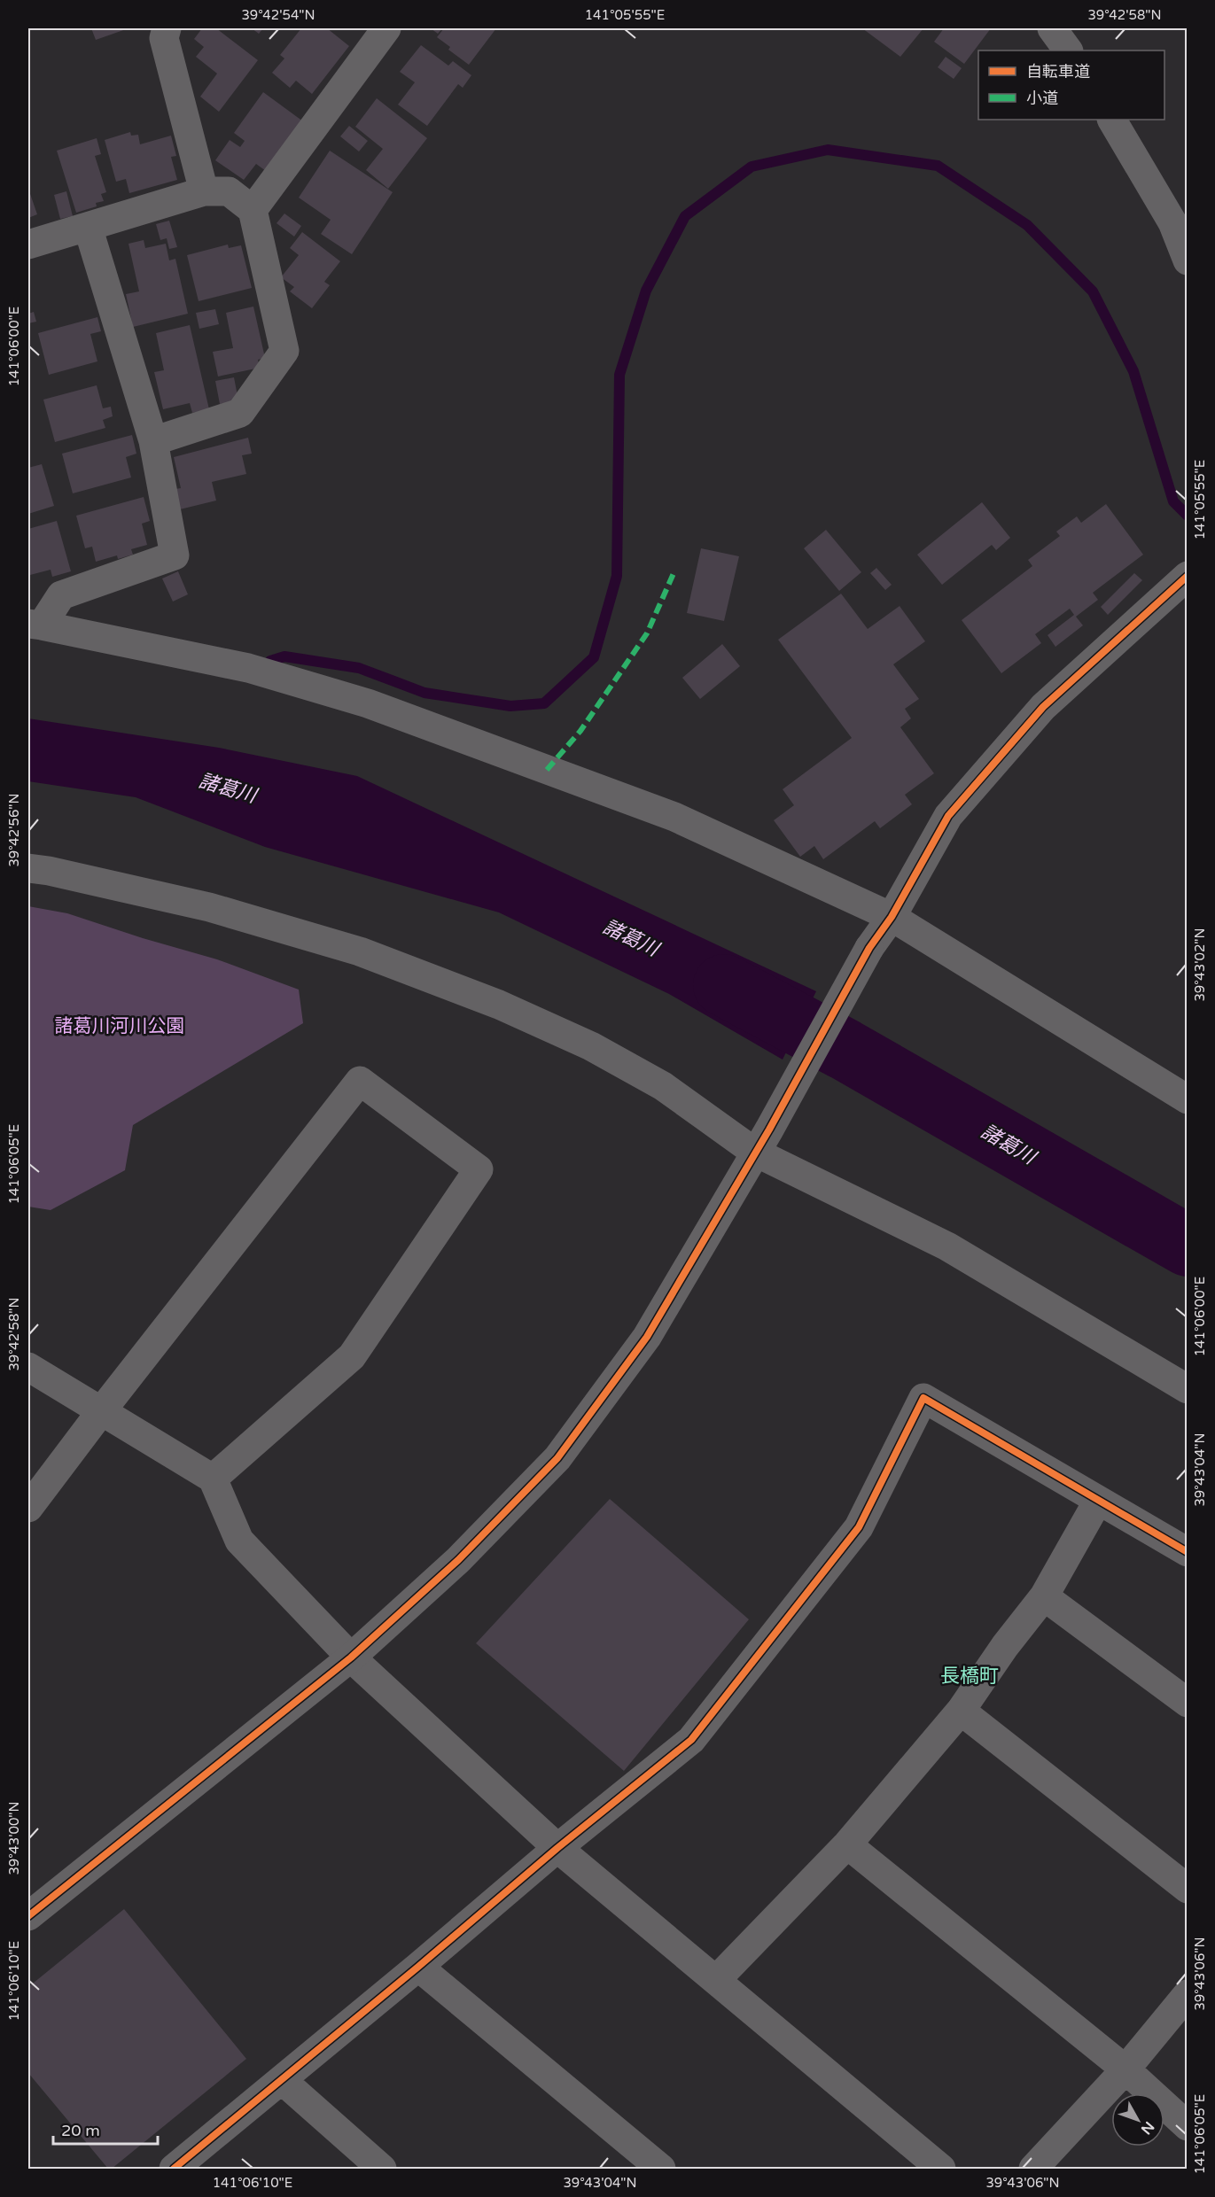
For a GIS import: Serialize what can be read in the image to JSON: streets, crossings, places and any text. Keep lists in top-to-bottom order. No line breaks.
{"districts":["長橋町"],"water":["諸葛川"],"parks":["諸葛川河川公園"],"legend":["自転車道","小道"],"scale_bar":"20 m","north":"bottom right","coordinates":["39°42'54\"N","141°05'55\"E","39°42'58\"N","141°06'00\"E","39°42'56\"N","39°43'02\"N","141°06'05\"E","39°43'04\"N","39°43'00\"N","39°43'06\"N","141°06'10\"E"]}
